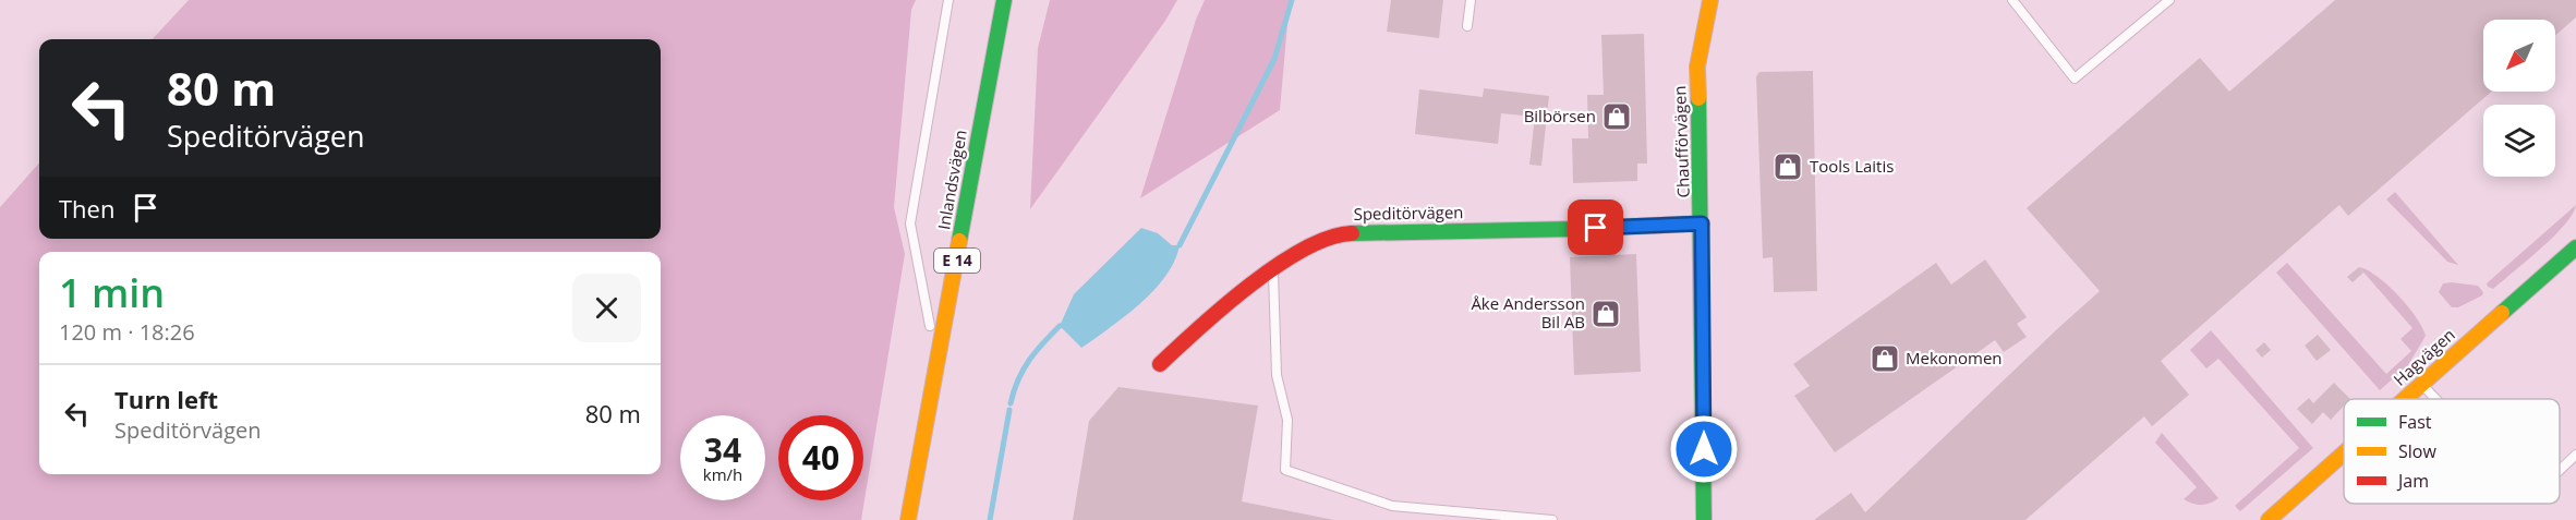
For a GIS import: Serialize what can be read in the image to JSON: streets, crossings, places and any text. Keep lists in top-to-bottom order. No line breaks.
{"streets":{"main road":["Chaufförvägen","Inlandsvägen","Speditörvägen","E 14","Hagvägen"]},"crossings":[["Chaufförvägen","Speditörvägen"]],"places":{"shop":["Bilbörsen","Tools Laitis","Åke Andersson Bil AB","Mekonomen"]},"legend":["Fast","Slow","Jam"],"north":"bottom left","page":{"turn":["80 m","Speditörvägen"],"then":"Then","heading":["1 min","120 m · 18:26"],"list":[{"name":"Turn left","note":"Speditörvägen","value":"80 m"}],"speed":"34 km/h","limit":"40"}}
